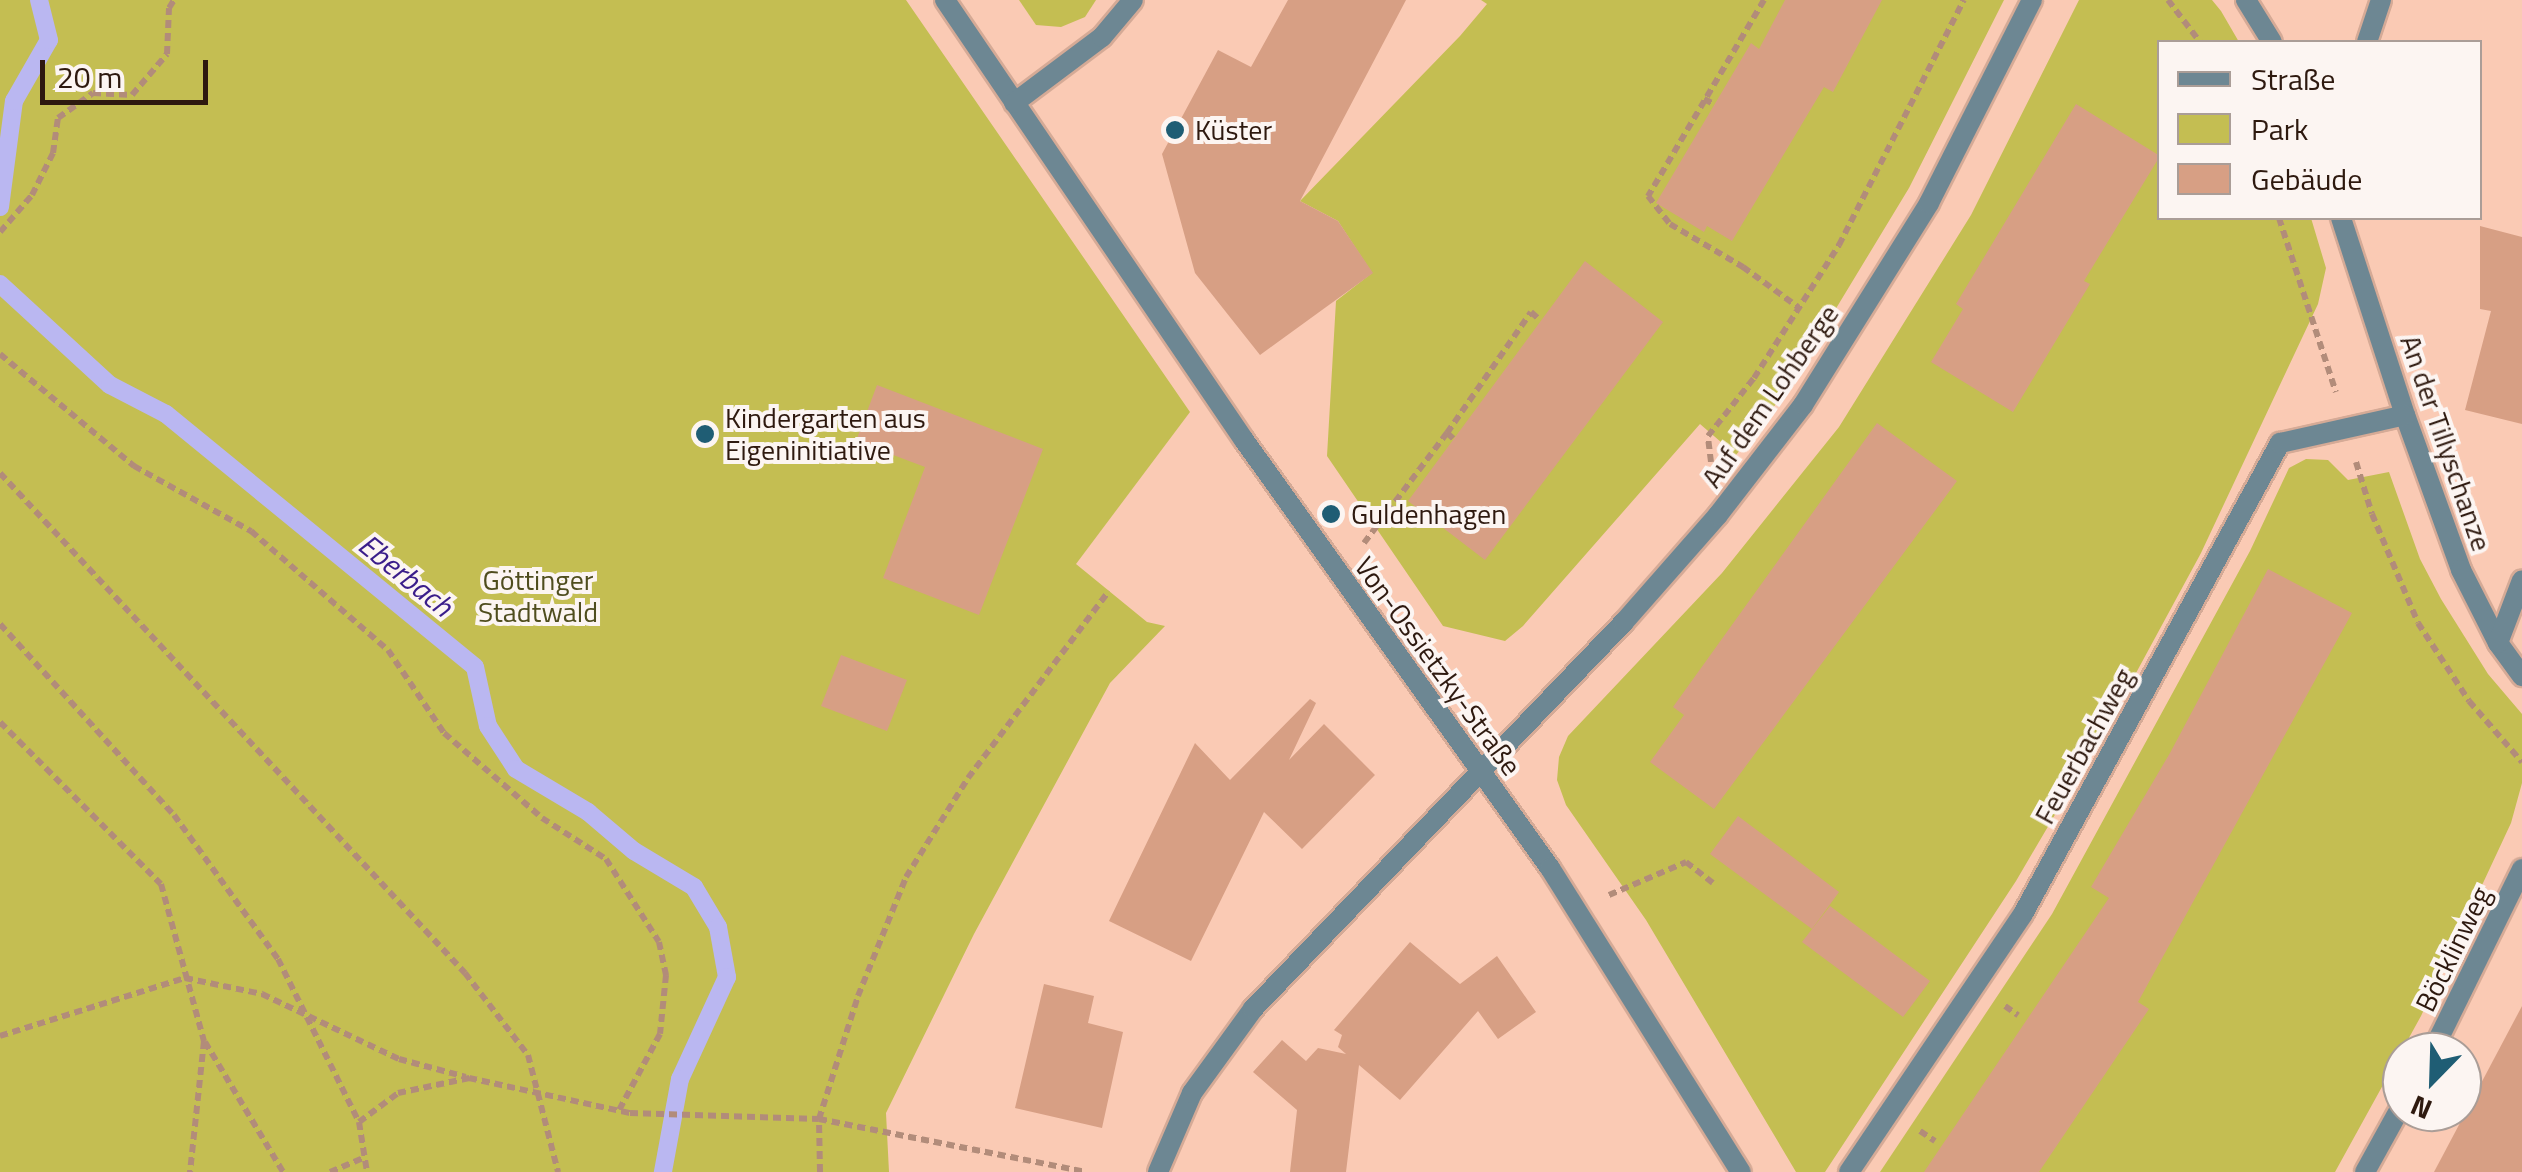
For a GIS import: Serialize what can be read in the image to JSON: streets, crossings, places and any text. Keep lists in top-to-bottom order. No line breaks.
{"streets":{"street":["Auf dem Lohberge","An der Tillyschanze","Von-Ossietzky-Straße","Feuerbachweg","Böcklinweg"]},"crossings":[["Auf dem Lohberge","Von-Ossietzky-Straße"],["An der Tillyschanze","Feuerbachweg"]],"water":["Eberbach"],"parks":["Göttinger Stadtwald"],"places":["Küster","Kindergarten aus Eigeninitiative","Guldenhagen"],"legend":["Straße","Park","Gebäude"],"scale_bar":"20 m","north":"bottom left"}
